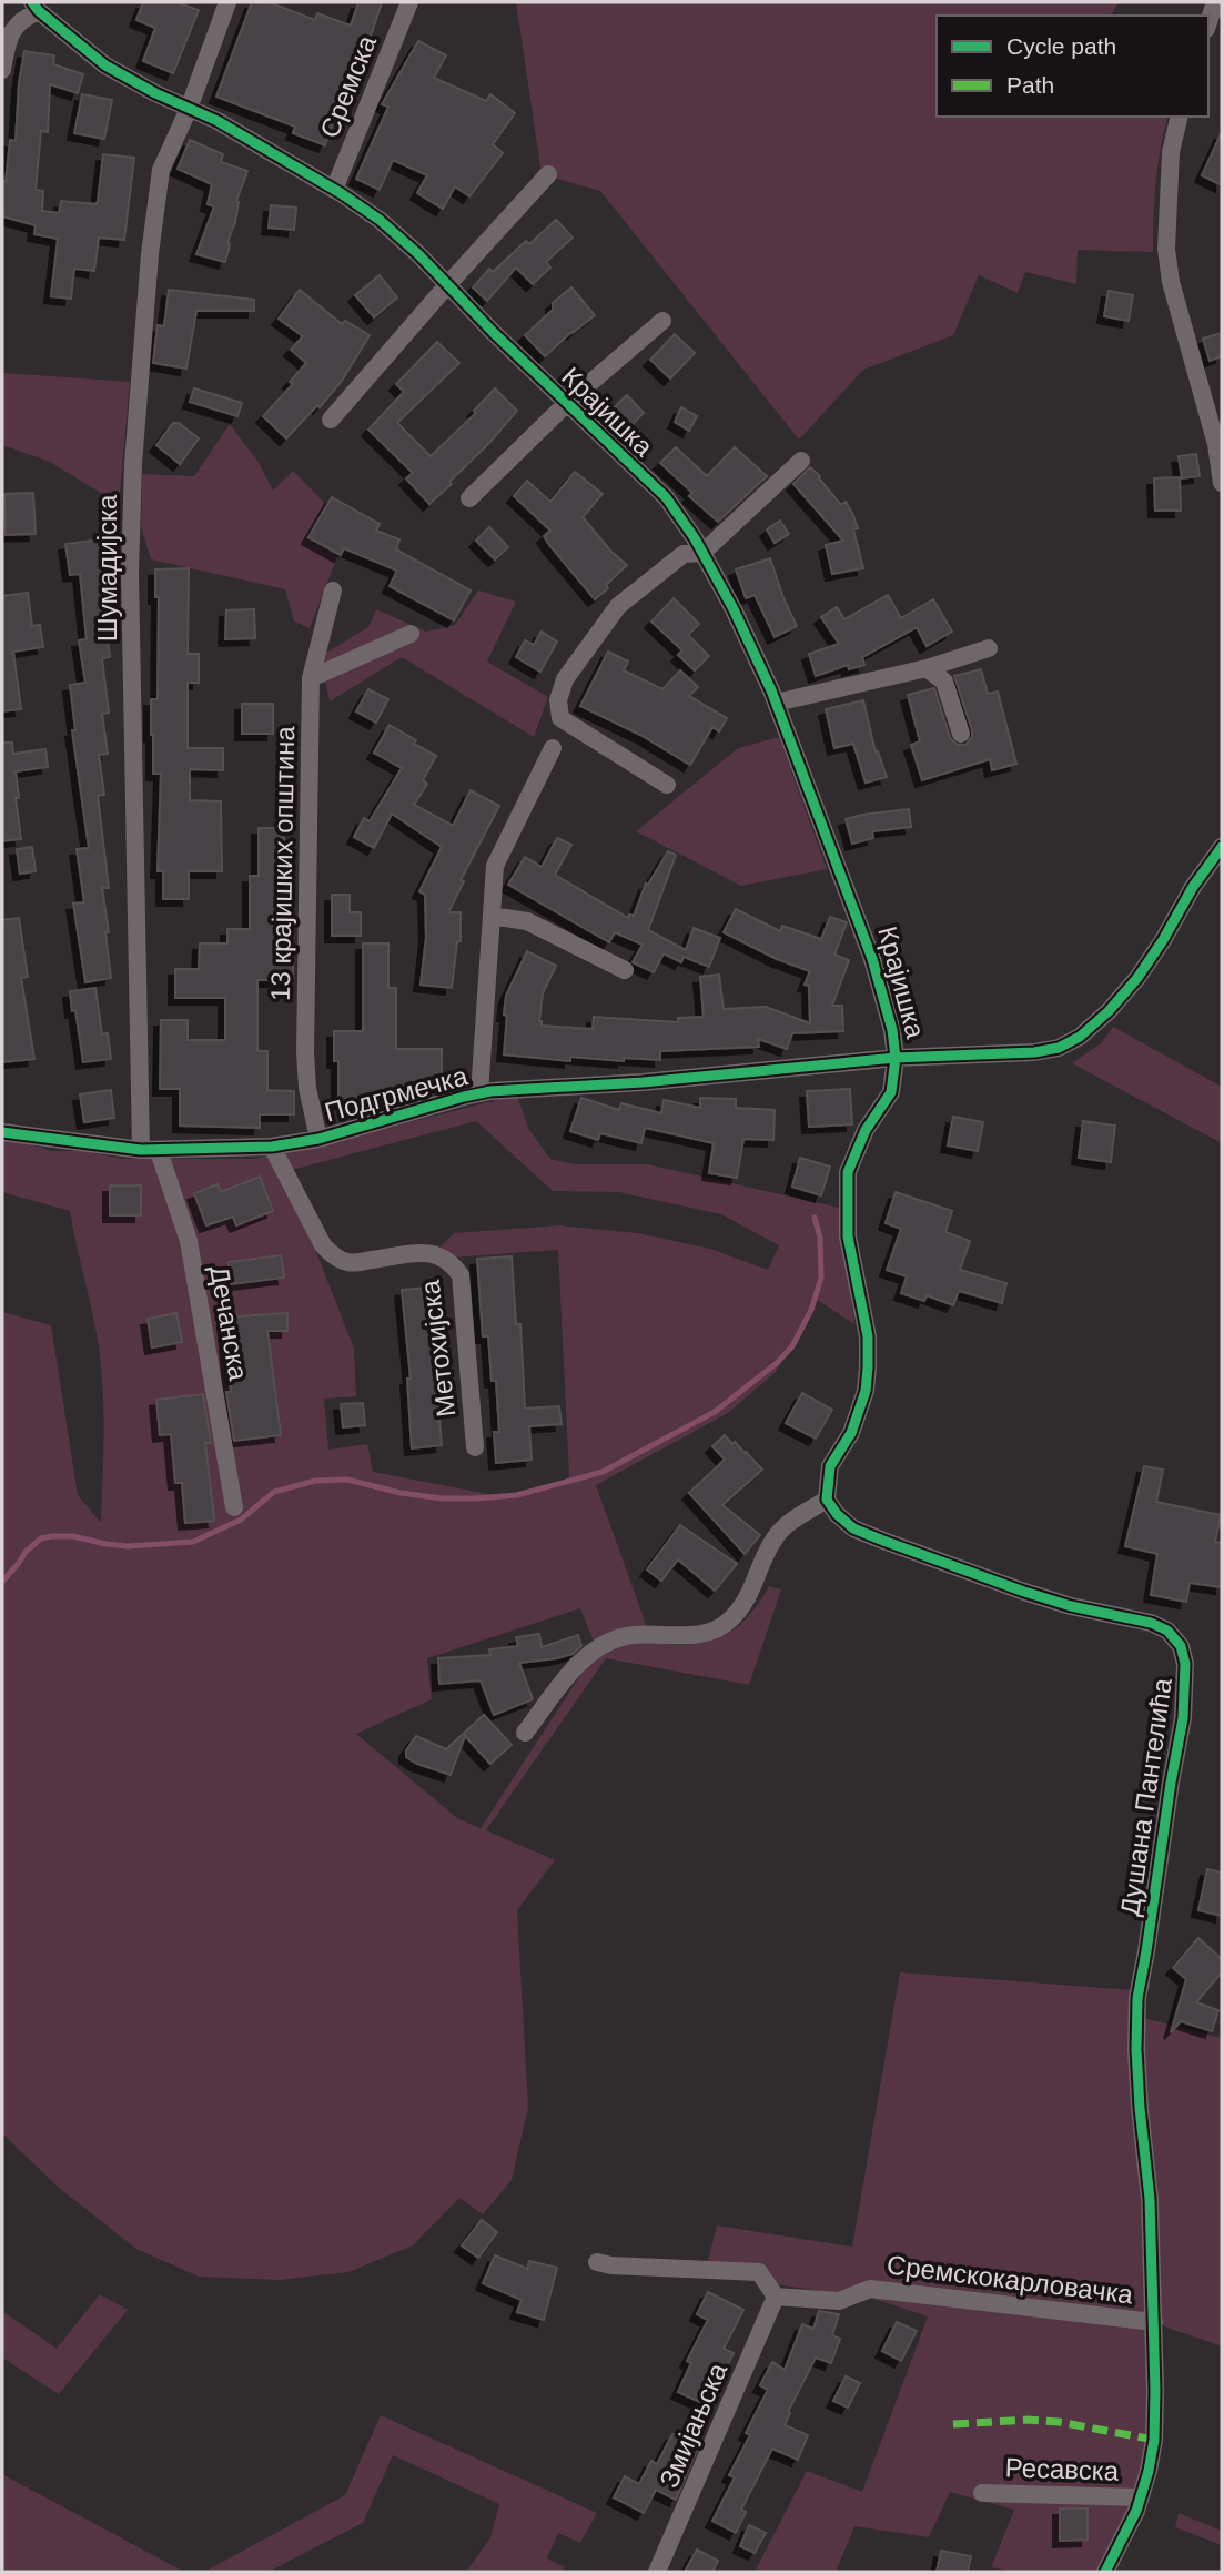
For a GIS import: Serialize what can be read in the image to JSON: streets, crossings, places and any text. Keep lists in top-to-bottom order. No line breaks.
{"streets":{"street":["Сремска","Крајишка","Шумадијска","13 крајишких општина","Подгрмечка","Дечанска","Метохијска","Душана Пантелића","Сремскокарловачка","Змијањска","Ресавска"]},"crossings":[["Сремска","Крајишка"],["Крајишка","Шумадијска"],["Крајишка","Подгрмечка"],["Шумадијска","Подгрмечка"],["Шумадијска","Дечанска"],["13 крајишких општина","Подгрмечка"],["Подгрмечка","Дечанска"],["Подгрмечка","Метохијска"],["Душана Пантелића","Сремскокарловачка"],["Душана Пантелића","Ресавска"],["Сремскокарловачка","Змијањска"]],"legend":["Cycle path","Path"]}
